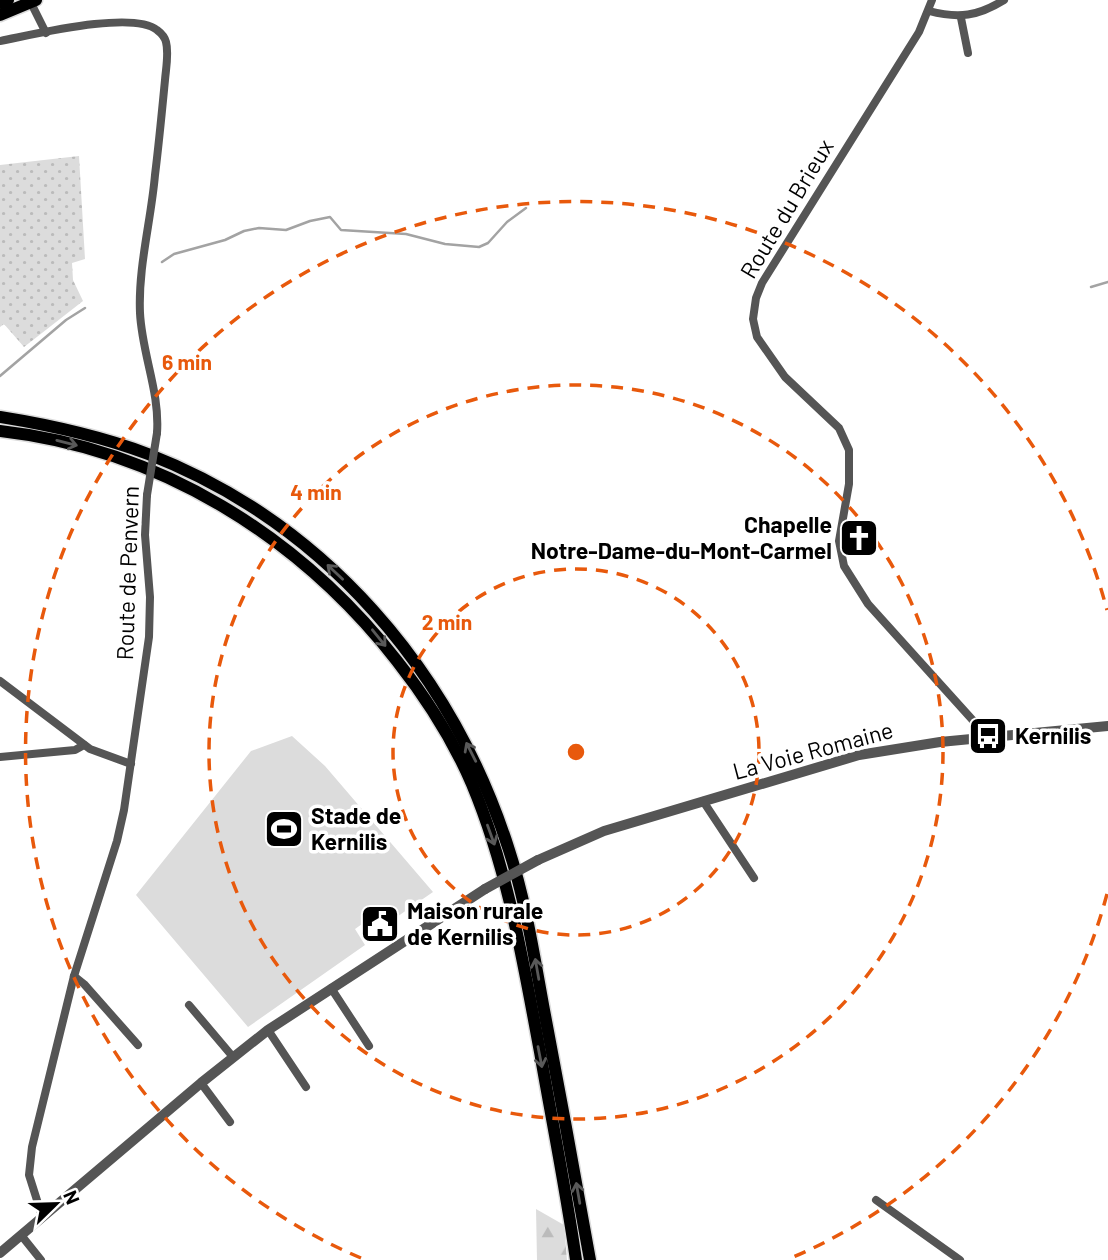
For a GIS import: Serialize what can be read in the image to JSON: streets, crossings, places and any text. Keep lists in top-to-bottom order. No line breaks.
{"streets":{"street":["Route du Brieux","Route de Penvern","La Voie Romaine"]},"crossings":[["Route du Brieux","La Voie Romaine"]],"places":{"church":["Chapelle Notre-Dame-du-Mont-Carmel"],"bus stop":["Kernilis"],"sports":["Stade de Kernilis"],"public building":["Maison rurale de Kernilis"]},"north":"top right","rings":["6 min","4 min","2 min"]}
